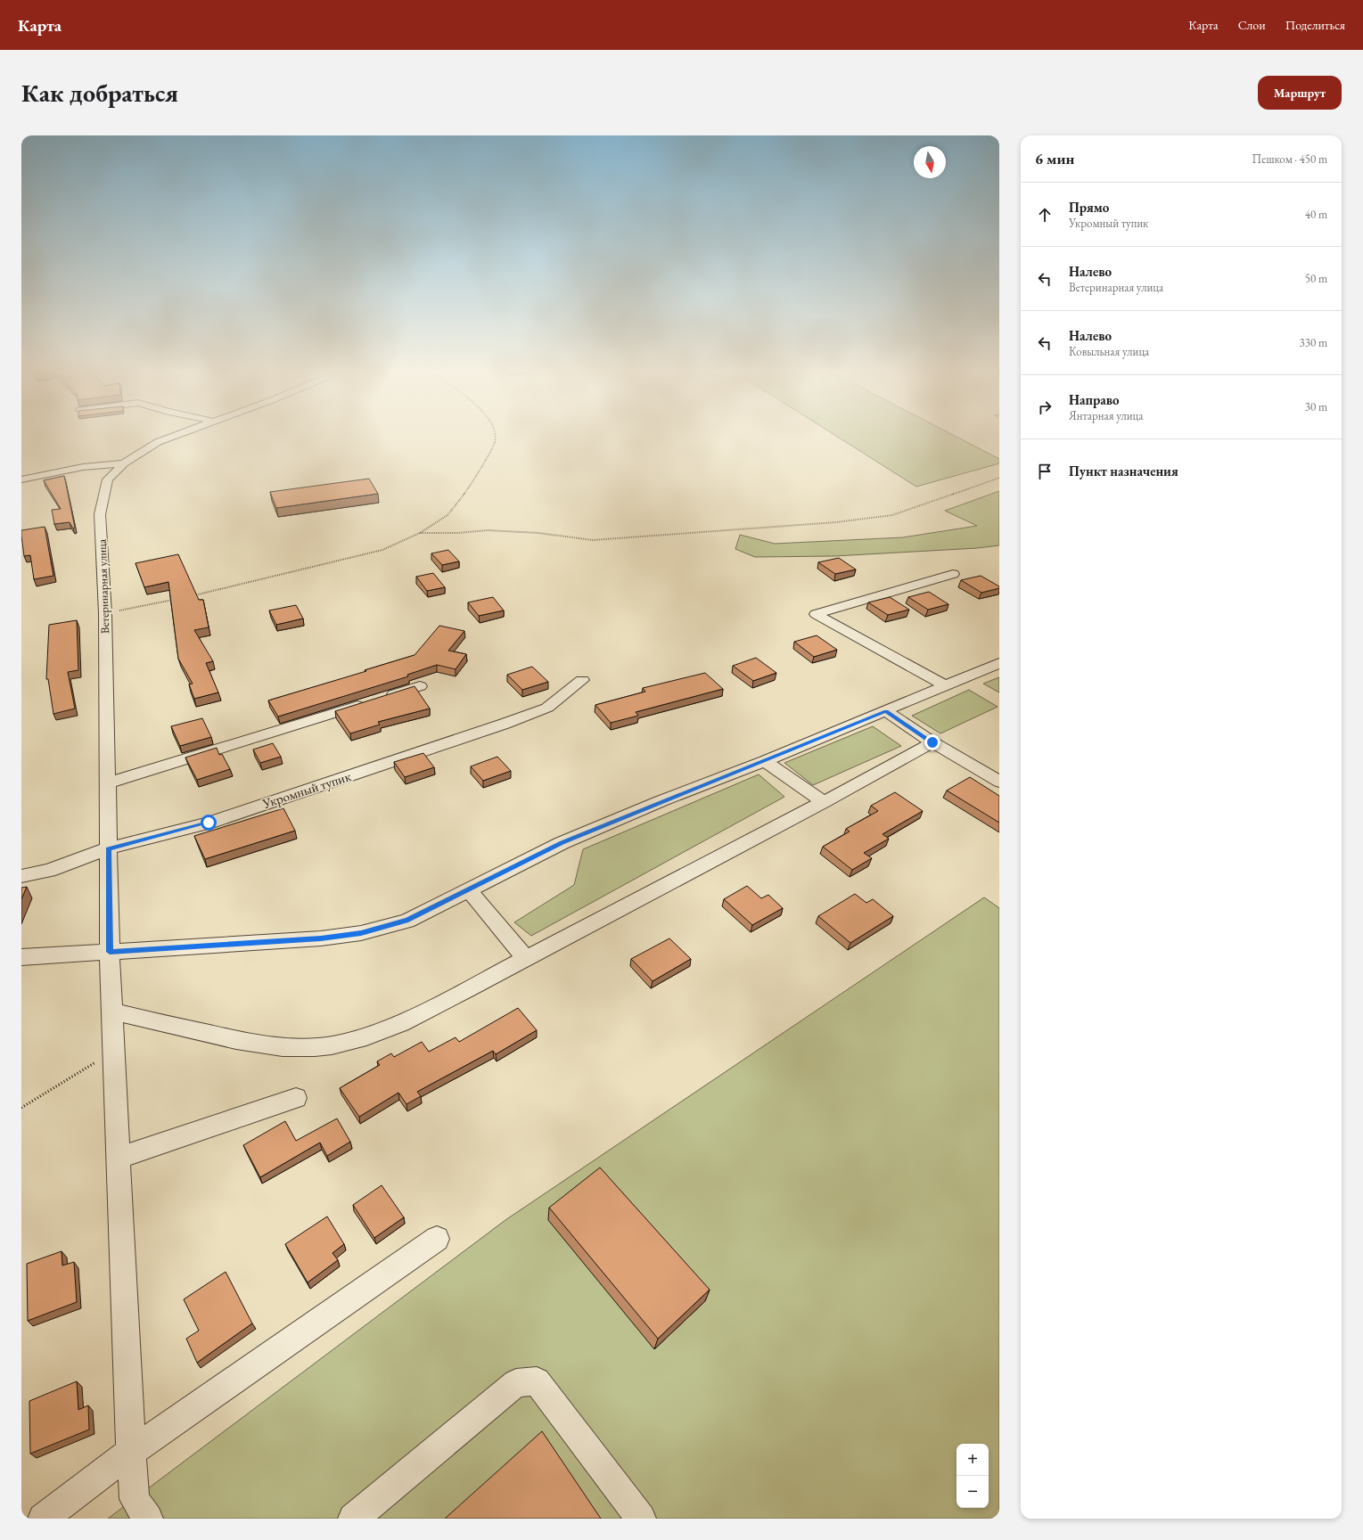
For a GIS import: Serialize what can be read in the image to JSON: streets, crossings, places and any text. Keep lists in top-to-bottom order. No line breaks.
{"streets":{"street":["Ветеринарная улица","Укромный тупик"]},"crossings":[["Ветеринарная улица","Укромный тупик"]],"north":"bottom","page":{"header":"Карта","nav":["Карта","Слои","Поделиться"],"buttons":"Маршрут","title":"Как добраться","heading":["6 мин","Пешком · 450 m"],"list":[["Прямо","Укромный тупик","40 m"],["Налево","Ветеринарная улица","50 m"],["Налево","Ковыльная улица","330 m"],["Направо","Янтарная улица","30 m"],"Пункт назначения"],"map_buttons":["+","−"]}}
